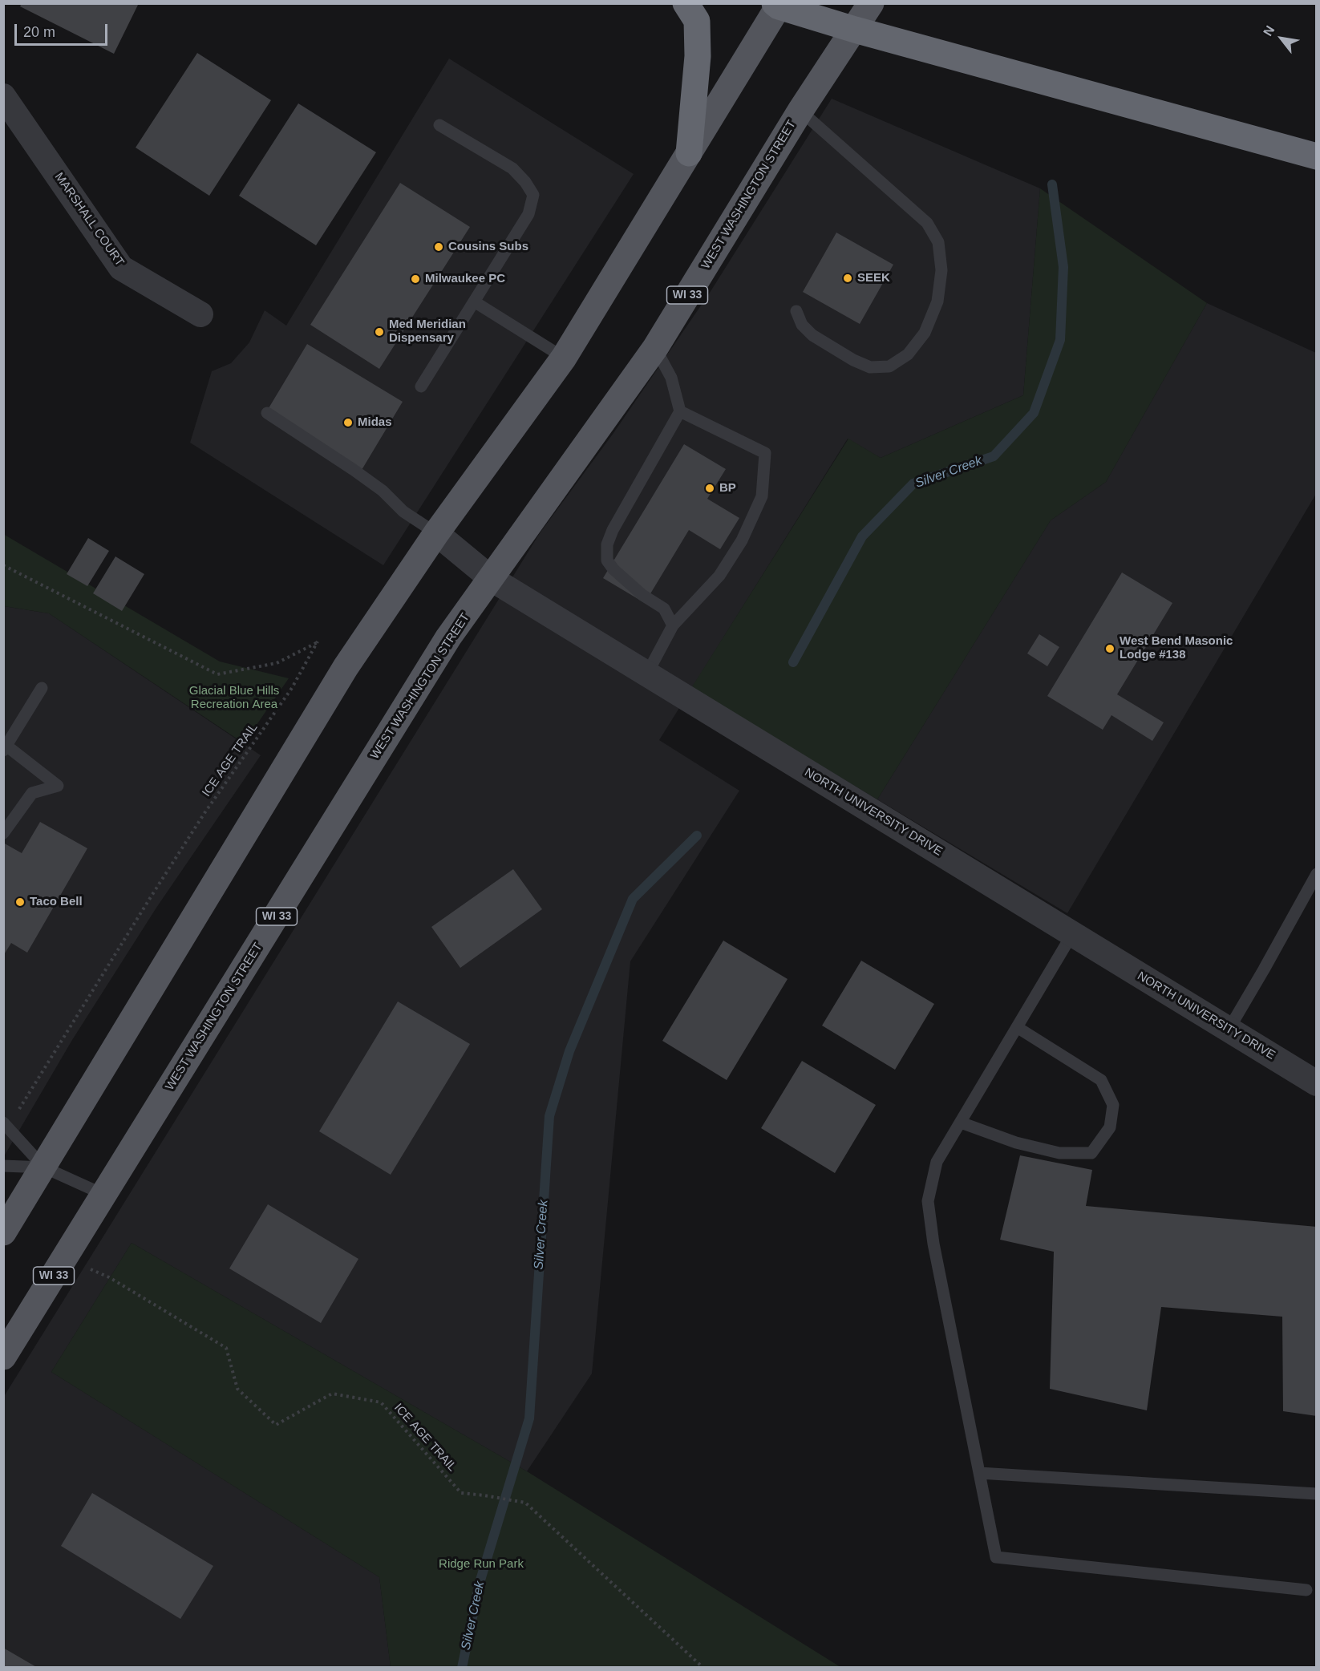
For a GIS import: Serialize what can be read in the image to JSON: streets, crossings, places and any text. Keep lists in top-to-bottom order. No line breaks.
{"streets":{"main road":["WEST WASHINGTON STREET","WI 33"],"street":["MARSHALL COURT","NORTH UNIVERSITY DRIVE"],"path":["ICE AGE TRAIL"]},"crossings":[["WEST WASHINGTON STREET","NORTH UNIVERSITY DRIVE"]],"water":["Silver Creek"],"parks":["Glacial Blue Hills Recreation Area","Ridge Run Park"],"places":["Cousins Subs","SEEK","Milwaukee PC","Med Meridian Dispensary","Midas","BP","West Bend Masonic Lodge #138","Taco Bell"],"scale_bar":"20 m","north":"top left"}
